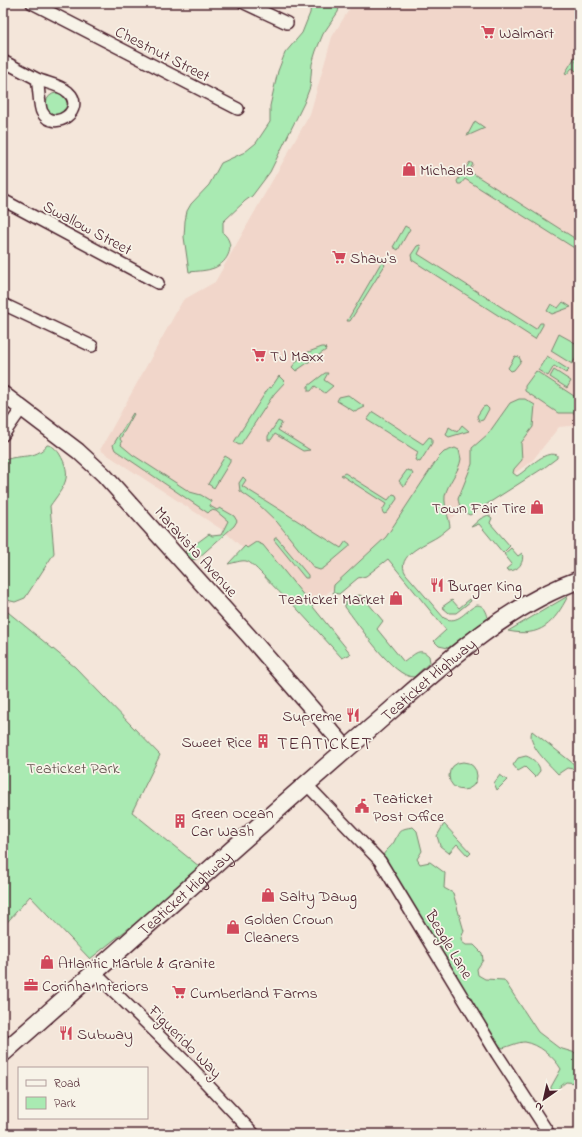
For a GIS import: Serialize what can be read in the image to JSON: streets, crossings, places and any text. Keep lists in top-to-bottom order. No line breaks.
{"streets":{"main road":["Maravista Avenue","Teaticket Highway"],"street":["Chestnut Street","Swallow Street","Beagle Lane","Figuerido Way"]},"crossings":[["Maravista Avenue","Teaticket Highway"],["Teaticket Highway","Beagle Lane"],["Teaticket Highway","Figuerido Way"]],"districts":["TEATICKET"],"parks":["Teaticket Park"],"places":{"supermarket":["Walmart","Shaw's","TJ Maxx","Cumberland Farms"],"shop":["Michaels","Town Fair Tire","Teaticket Market","Salty Dawg","Golden Crown Cleaners","Atlantic Marble & Granite"],"restaurant":["Burger King","Supreme","Subway"],"building":["Sweet Rice","Green Ocean Car Wash"],"public building":["Teaticket Post Office"],"office":["Corinha Interiors"]},"legend":["Road","Park"],"north":"bottom left"}
